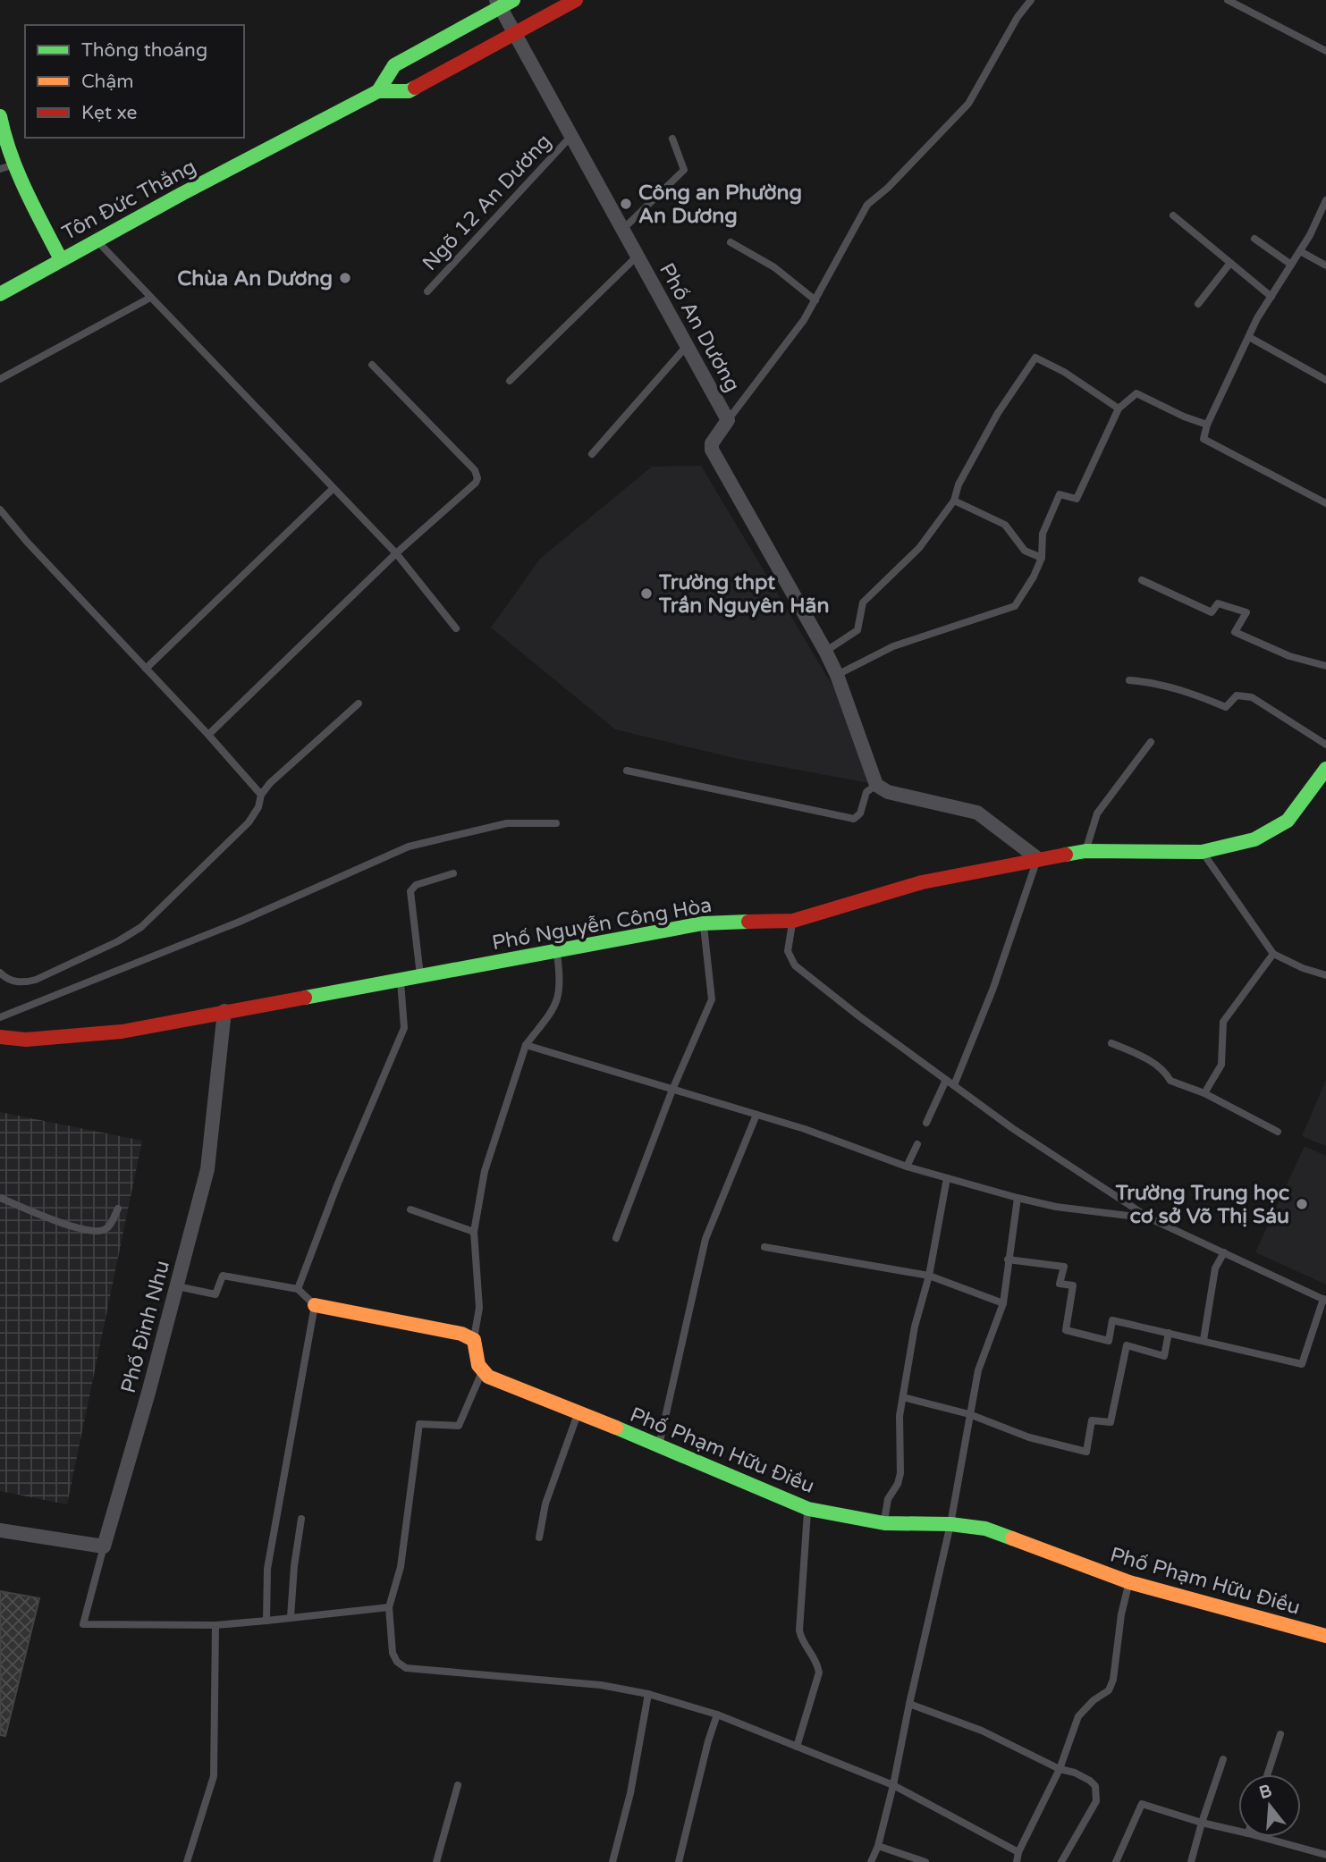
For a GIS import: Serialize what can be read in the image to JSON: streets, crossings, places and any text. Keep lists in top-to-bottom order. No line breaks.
{"streets":{"street":["Tôn Đức Thắng","Phố An Dương","Phố Nguyễn Công Hòa","Phố Đinh Nhu","Phố Phạm Hữu Điều"],"lane":["Ngõ 12 An Dương"]},"crossings":[["Tôn Đức Thắng","Phố An Dương"],["Ngõ 12 An Dương","Phố An Dương"],["Phố Nguyễn Công Hòa","Phố Đinh Nhu"]],"places":["Công an Phường An Dương","Chùa An Dương","Trường thpt Trần Nguyên Hãn","Trường Trung học cơ sở Võ Thị Sáu"],"legend":["Thông thoáng","Chậm","Kẹt xe"],"north":"top"}
